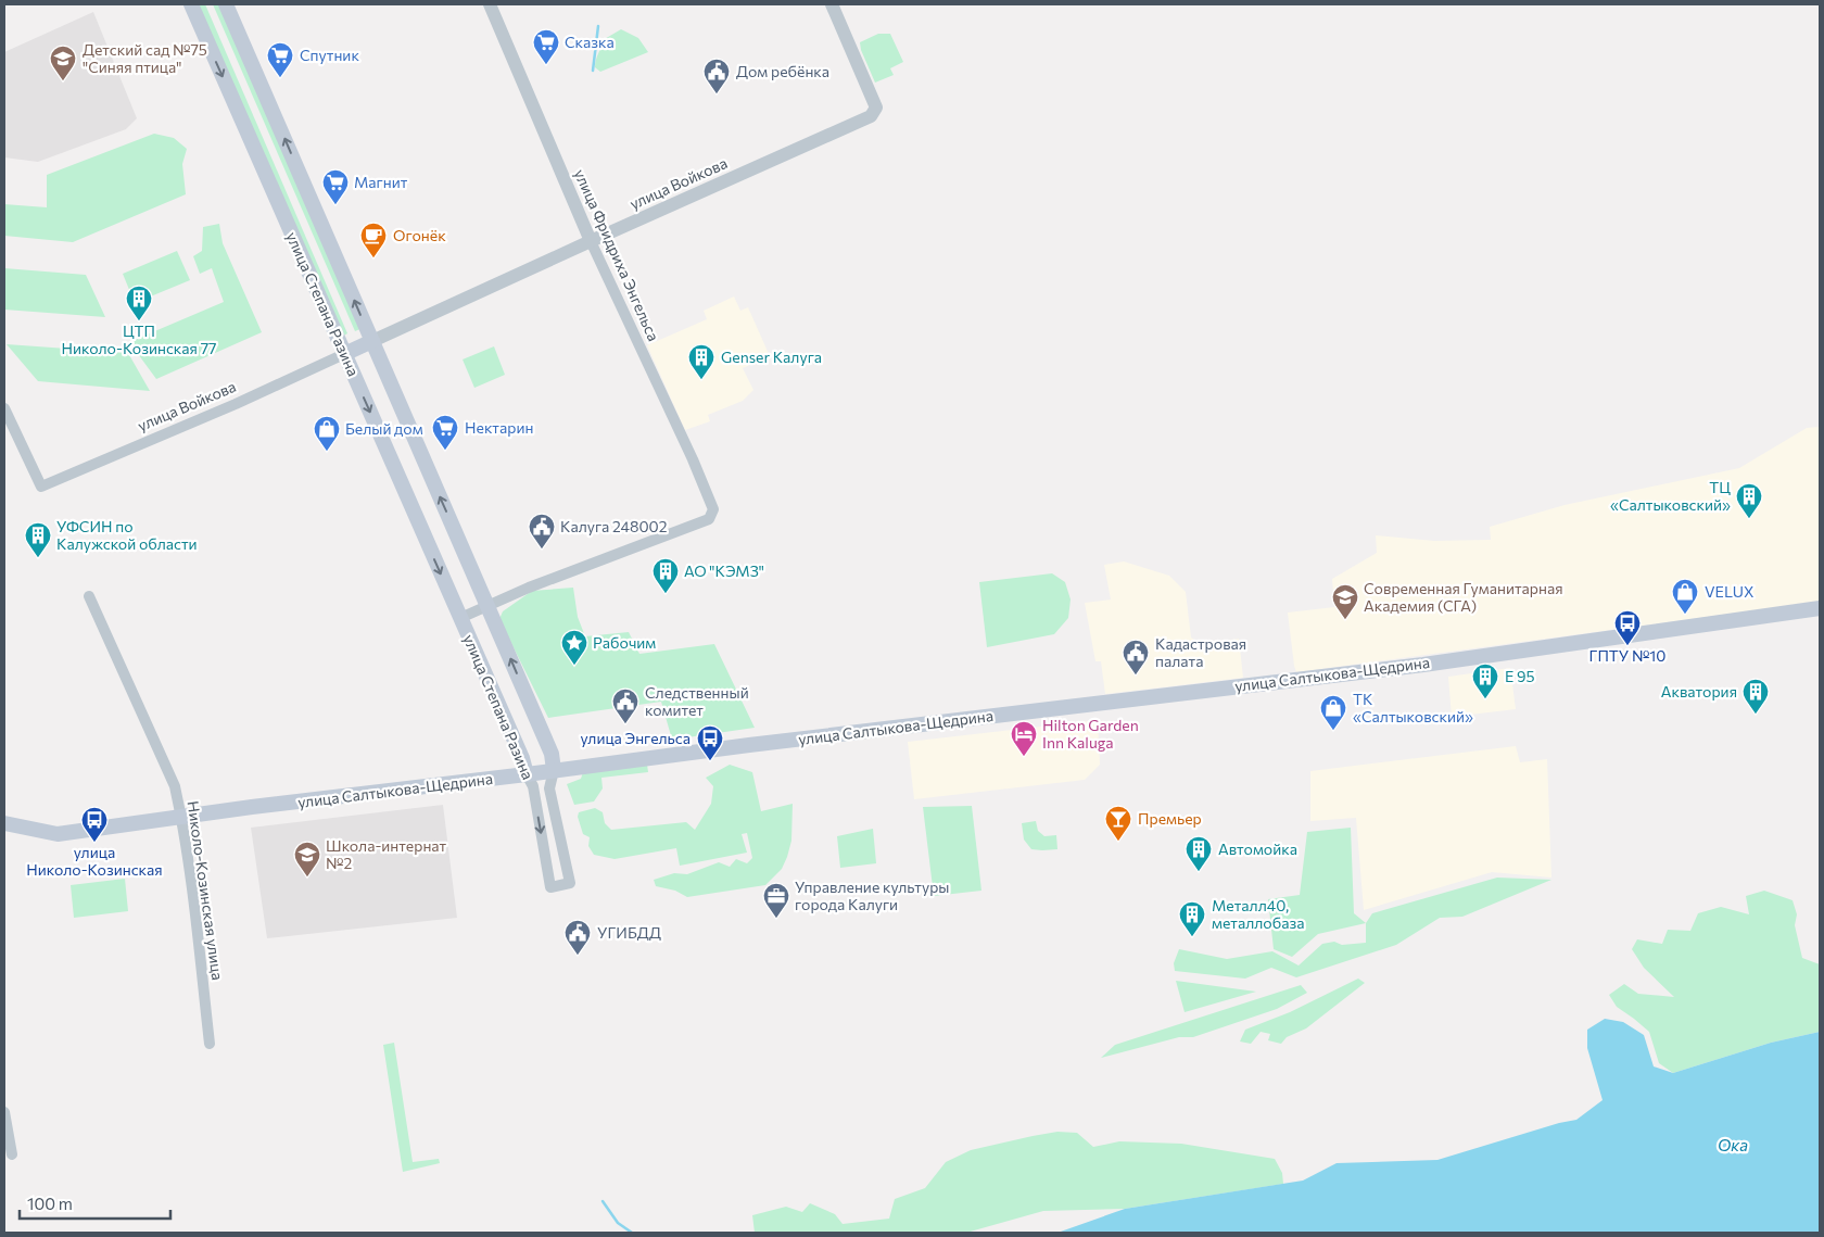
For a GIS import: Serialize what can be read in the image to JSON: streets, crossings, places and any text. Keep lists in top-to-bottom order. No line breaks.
{"streets":{"main road":["улица Степана Разина","улица Салтыкова-Щедрина"],"street":["улица Войкова","улица Фридриха Энгельса","Николо-Козинская улица"]},"crossings":[["улица Войкова","улица Фридриха Энгельса"],["улица Войкова","улица Степана Разина"],["улица Фридриха Энгельса","улица Степана Разина"],["улица Степана Разина","улица Салтыкова-Щедрина"],["улица Салтыкова-Щедрина","Николо-Козинская улица"]],"water":["Ока"],"places":{"supermarket":["Сказка","Спутник","Магнит","Нектарин"],"school or university":["Детский сад №75 \"Синяя птица\"","Современная Гуманитарная Академия (СГА)","Школа-интернат №2"],"public building":["Дом ребёнка","Калуга 248002","Кадастровая палата","Следственный комитет","УГИБДД"],"cafe":["Огонёк"],"building":["ЦТП Николо-Козинская 77","Genser Калуга","ТЦ «Салтыковский»","УФСИН по Калужской области","АО \"КЭМЗ\"","Е 95","Акватория","Автомойка","Металл40, металлобаза"],"shop":["Белый дом","VELUX","ТК «Салтыковский»"],"bus stop":["ГПТУ №10","улица Энгельса","улица Николо-Козинская"],"place":["Рабочим"],"hotel":["Hilton Garden Inn Kaluga"],"bar":["Премьер"],"office":["Управление культуры города Калуги"]},"scale_bar":"100 m"}
